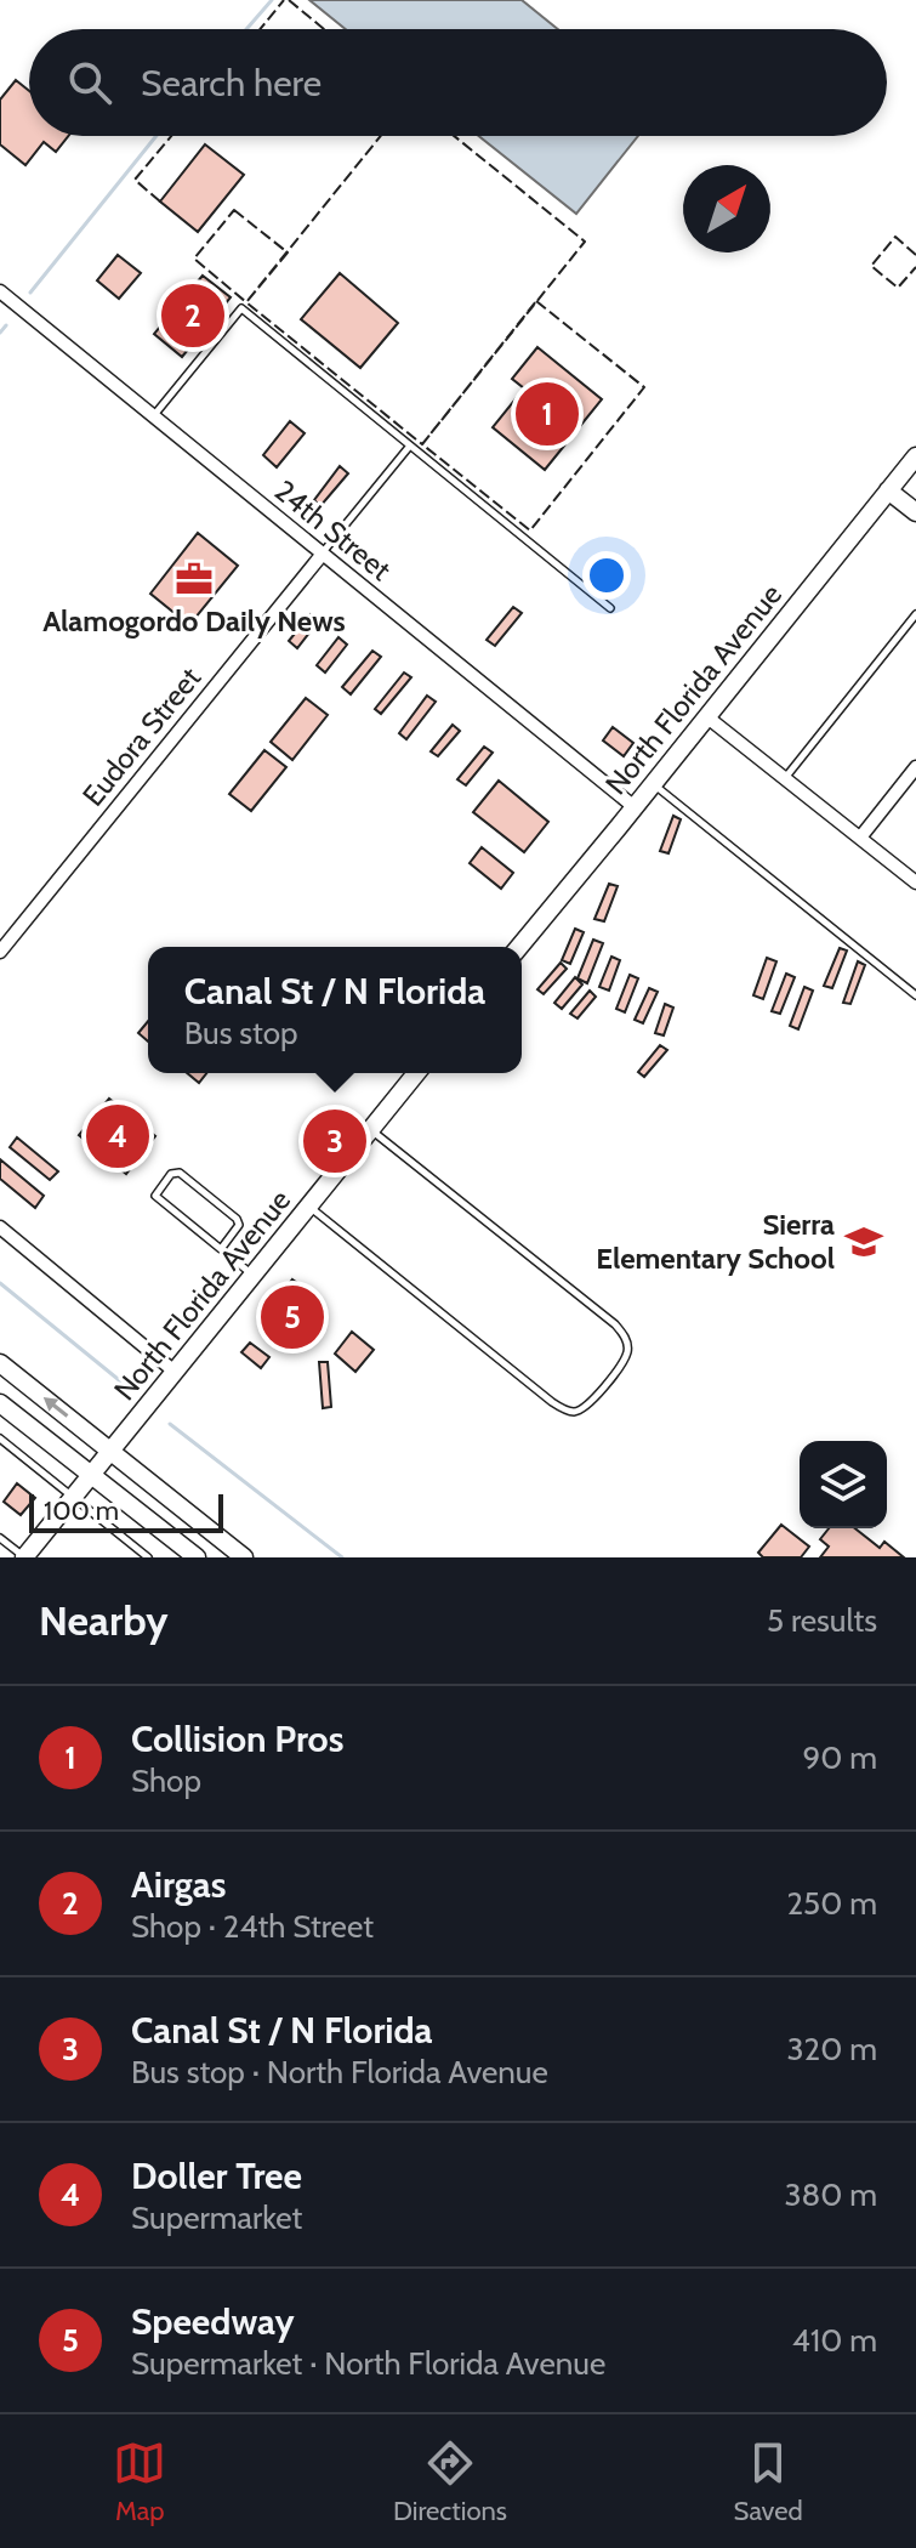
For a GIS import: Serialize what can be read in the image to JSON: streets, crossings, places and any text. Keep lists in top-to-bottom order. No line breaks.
{"streets":{"main road":["North Florida Avenue"],"street":["24th Street","Eudora Street"]},"crossings":[["24th Street","North Florida Avenue"],["24th Street","Eudora Street"]],"places":{"office":["Alamogordo Daily News"],"school or university":["Sierra Elementary School"]},"scale_bar":"100 m","north":"top right","page":{"search":"Search here","pins":["2","1","4","3","5"],"popup":["Canal St / N Florida","Bus stop"],"scale":"100 m","heading":["Nearby","5 results"],"list":[{"mark":"1","name":"Collision Pros","note":"Shop","value":"90 m"},{"mark":"2","name":"Airgas","note":"Shop · 24th Street","value":"250 m"},{"mark":"3","name":"Canal St / N Florida","note":"Bus stop · North Florida Avenue","value":"320 m"},{"mark":"4","name":"Doller Tree","note":"Supermarket","value":"380 m"},{"mark":"5","name":"Speedway","note":"Supermarket · North Florida Avenue","value":"410 m"}],"nav":["Map","Directions","Saved"]}}
